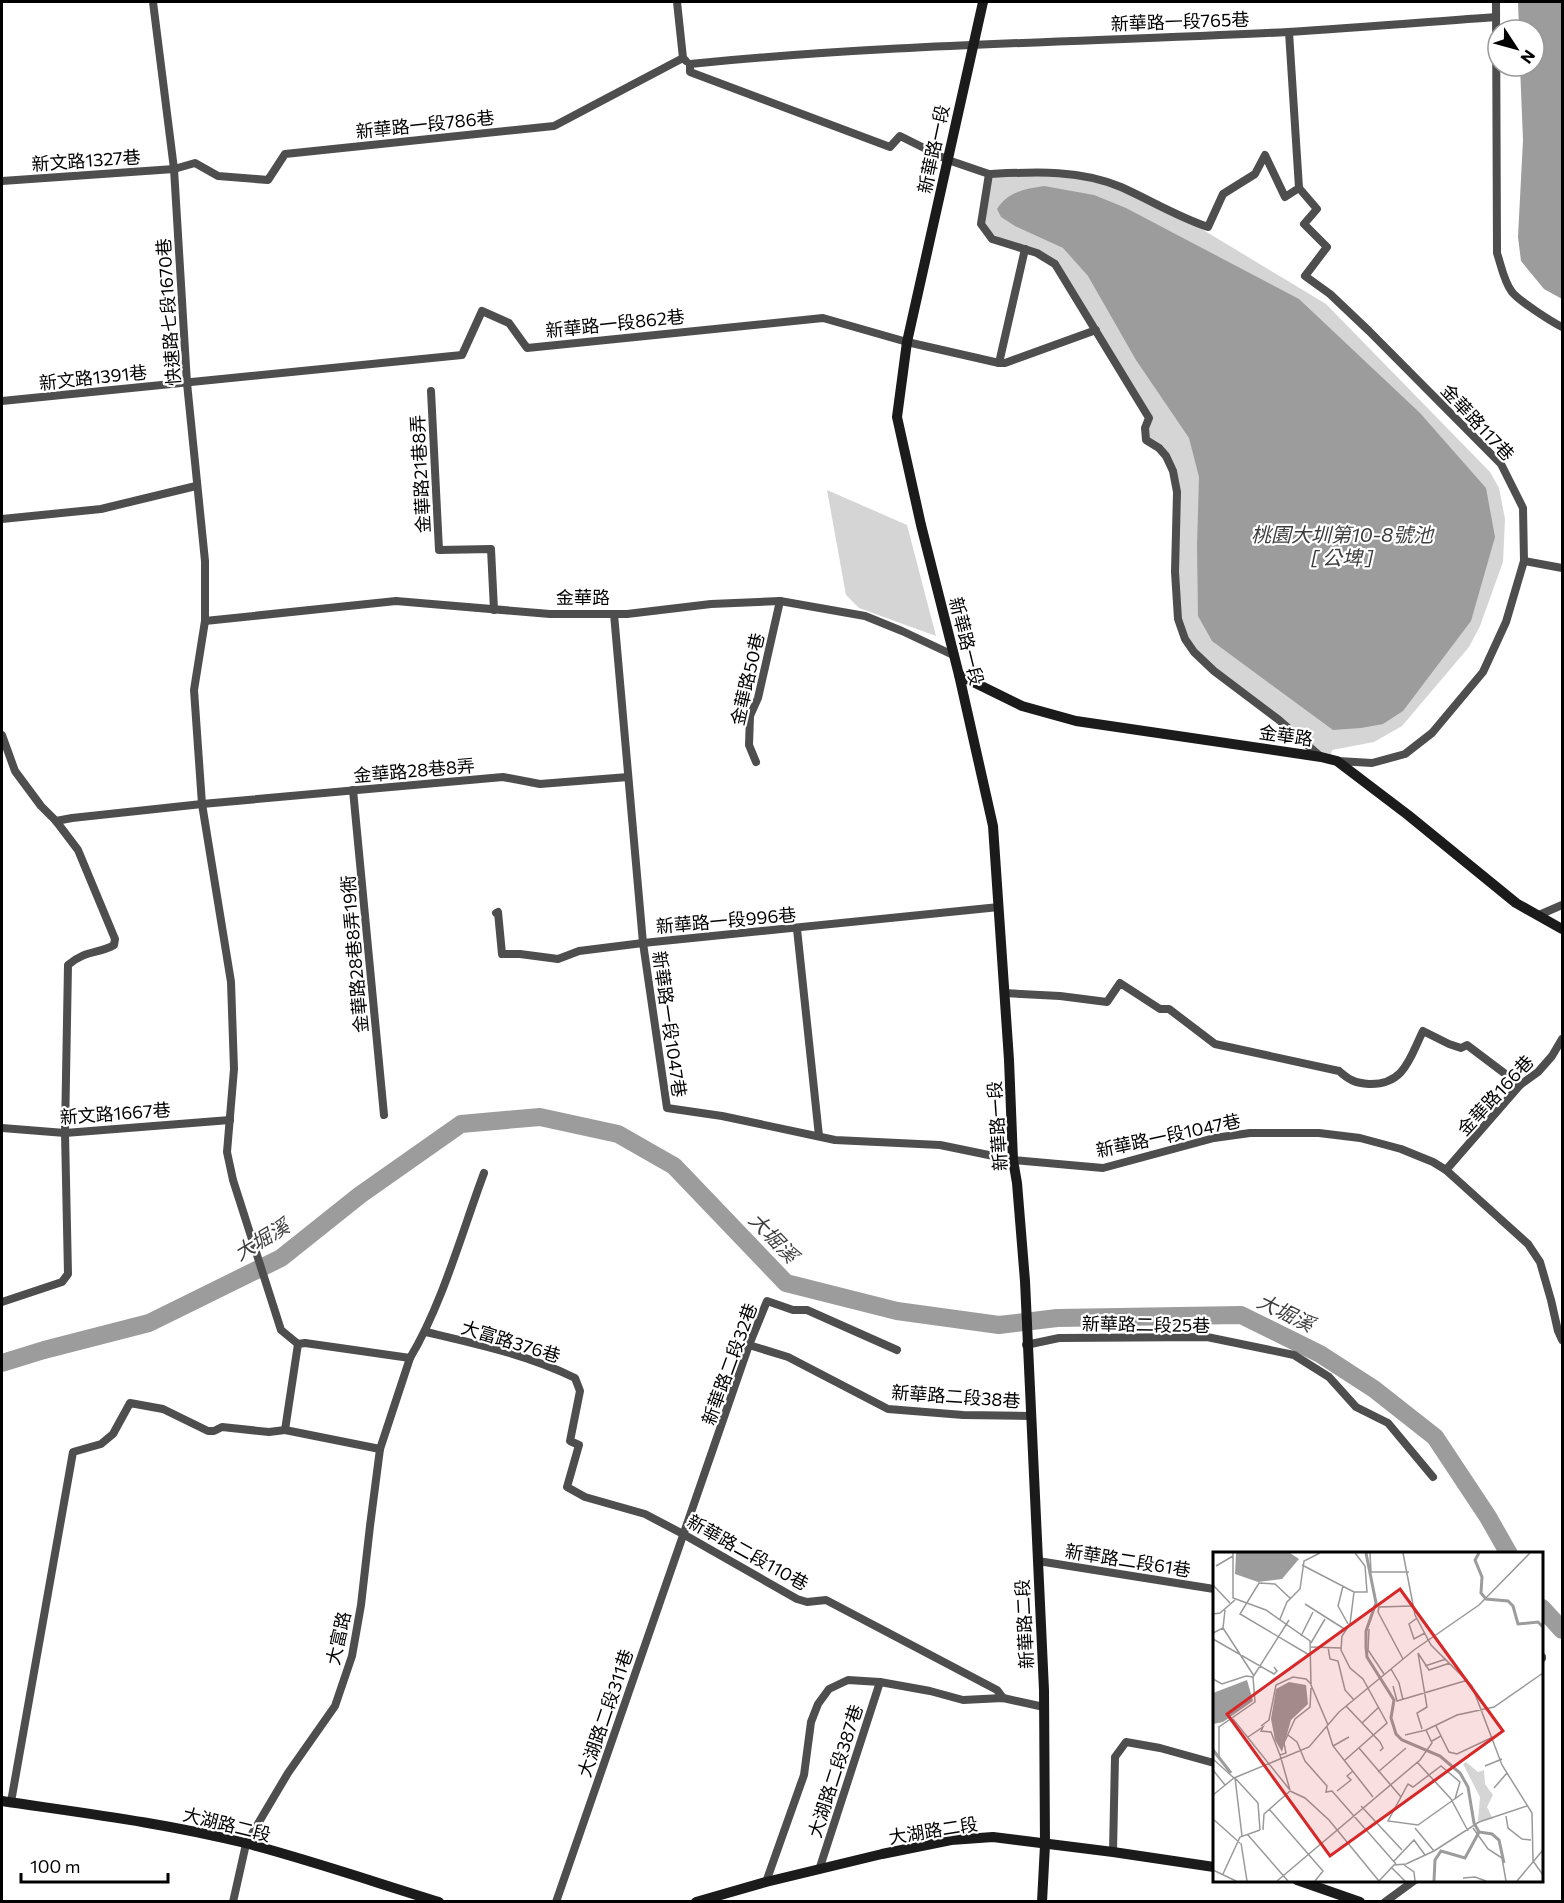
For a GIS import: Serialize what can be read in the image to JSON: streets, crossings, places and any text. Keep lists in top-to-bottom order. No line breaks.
{"streets":{"street":["新華路一段765巷","新華路一段786巷","新華路一段","新文路1327巷","快速路七段1670巷","新華路一段862巷","新文路1391巷","金華路117巷","金華路21巷8弄","金華路","金華路50巷","金華路28巷8弄","新華路一段996巷","金華路28巷8弄19衖","新華路一段1047巷","金華路166巷","新文路1667巷","新華路二段25巷","大富路376巷","新華路二段32巷","新華路二段38巷","新華路二段110巷","新華路二段61巷","新華路二段","大富路","大湖路二段311巷","大湖路二段387巷","大湖路二段"]},"crossings":[["新華路一段765巷","新華路一段786巷"],["新華路一段765巷","新華路一段"],["新華路一段786巷","新華路一段"],["新華路一段786巷","新文路1327巷"],["新華路一段786巷","快速路七段1670巷"],["新華路一段","新華路一段862巷"],["新華路一段","金華路"],["新華路一段","新華路一段996巷"],["新華路一段","新華路一段1047巷"],["新華路一段","新華路二段25巷"],["新華路一段","新華路二段"],["新文路1327巷","快速路七段1670巷"],["快速路七段1670巷","新華路一段862巷"],["快速路七段1670巷","新文路1391巷"],["快速路七段1670巷","金華路"],["快速路七段1670巷","金華路28巷8弄"],["快速路七段1670巷","新文路1667巷"],["新華路一段862巷","新文路1391巷"],["金華路117巷","金華路"],["金華路21巷8弄","金華路"],["金華路","金華路50巷"],["金華路28巷8弄","金華路28巷8弄19衖"],["新華路一段996巷","新華路一段1047巷"],["新華路一段1047巷","金華路166巷"],["新華路二段25巷","新華路二段"],["大富路376巷","新華路二段110巷"],["大富路376巷","大富路"],["新華路二段32巷","新華路二段38巷"],["新華路二段32巷","新華路二段110巷"],["新華路二段32巷","大湖路二段311巷"],["新華路二段38巷","新華路二段"],["新華路二段110巷","大湖路二段311巷"],["新華路二段61巷","新華路二段"],["新華路二段","大湖路二段"],["大富路","大湖路二段"],["大湖路二段387巷","大湖路二段"]],"water":["桃園大圳第10-8號池 [ 公埤 ]","大堀溪"],"scale_bar":"100 m","north":"bottom right"}
